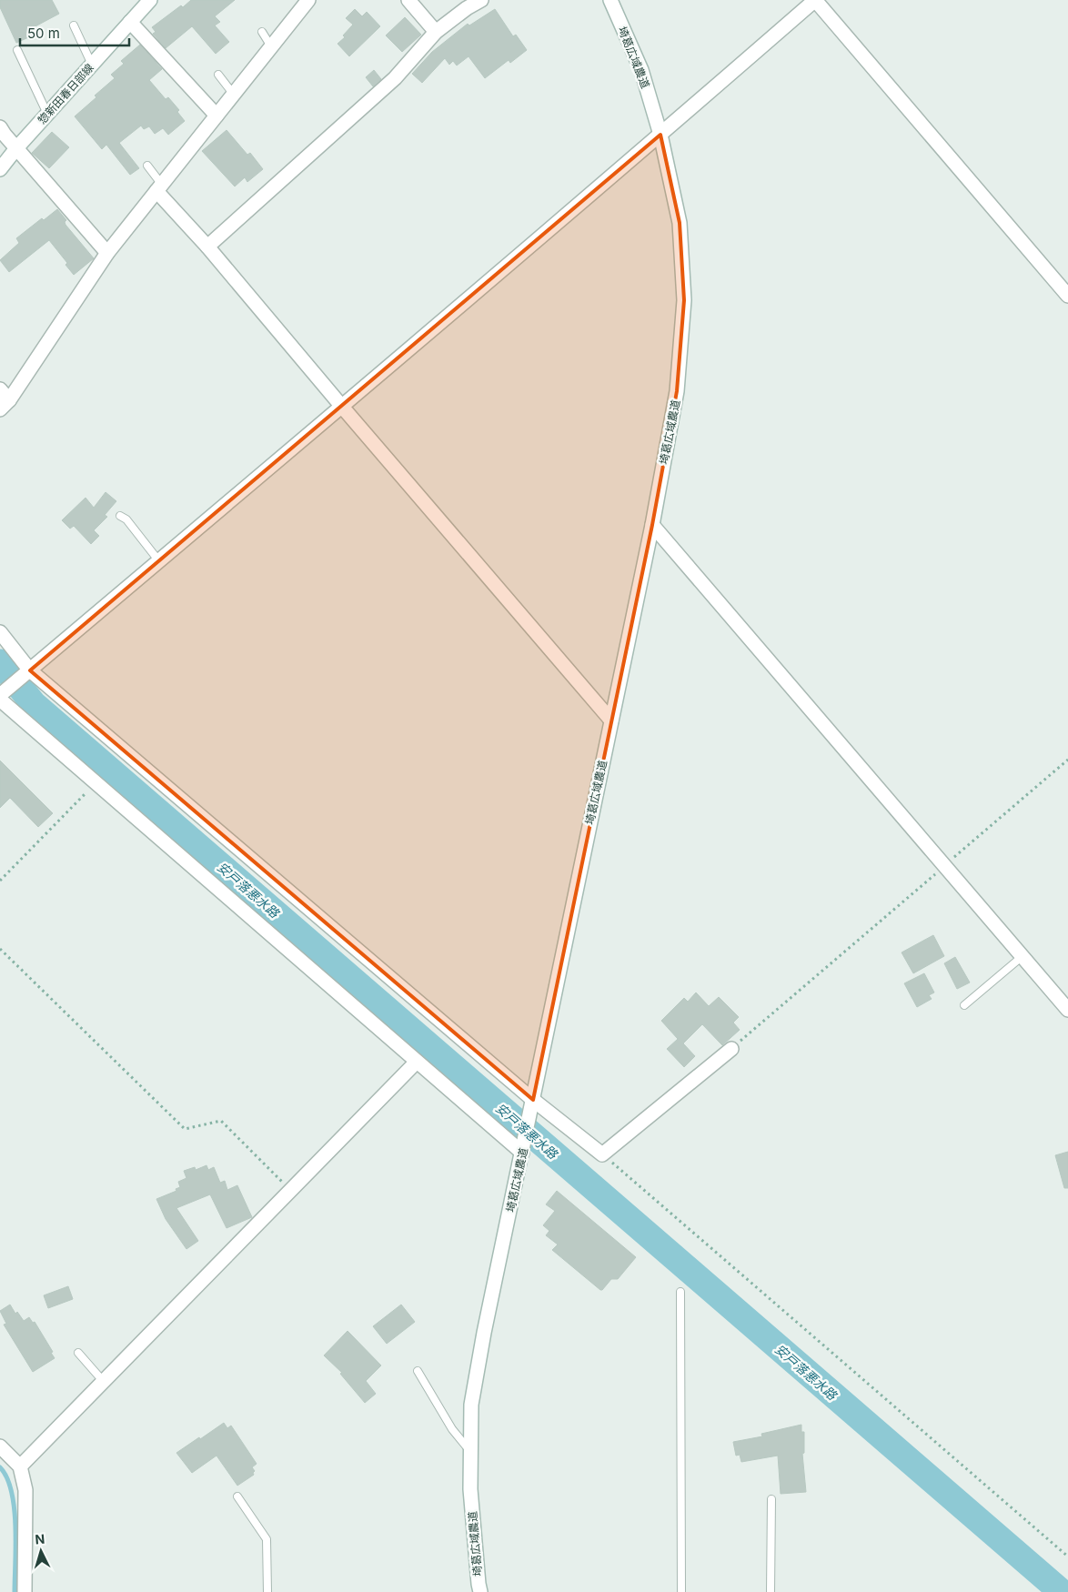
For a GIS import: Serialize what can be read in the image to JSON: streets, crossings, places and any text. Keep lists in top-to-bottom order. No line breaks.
{"streets":{"street":["埼葛広域農道","惣新田春日部線"]},"water":["安戸落悪水路"],"scale_bar":"50 m","north":"top"}
